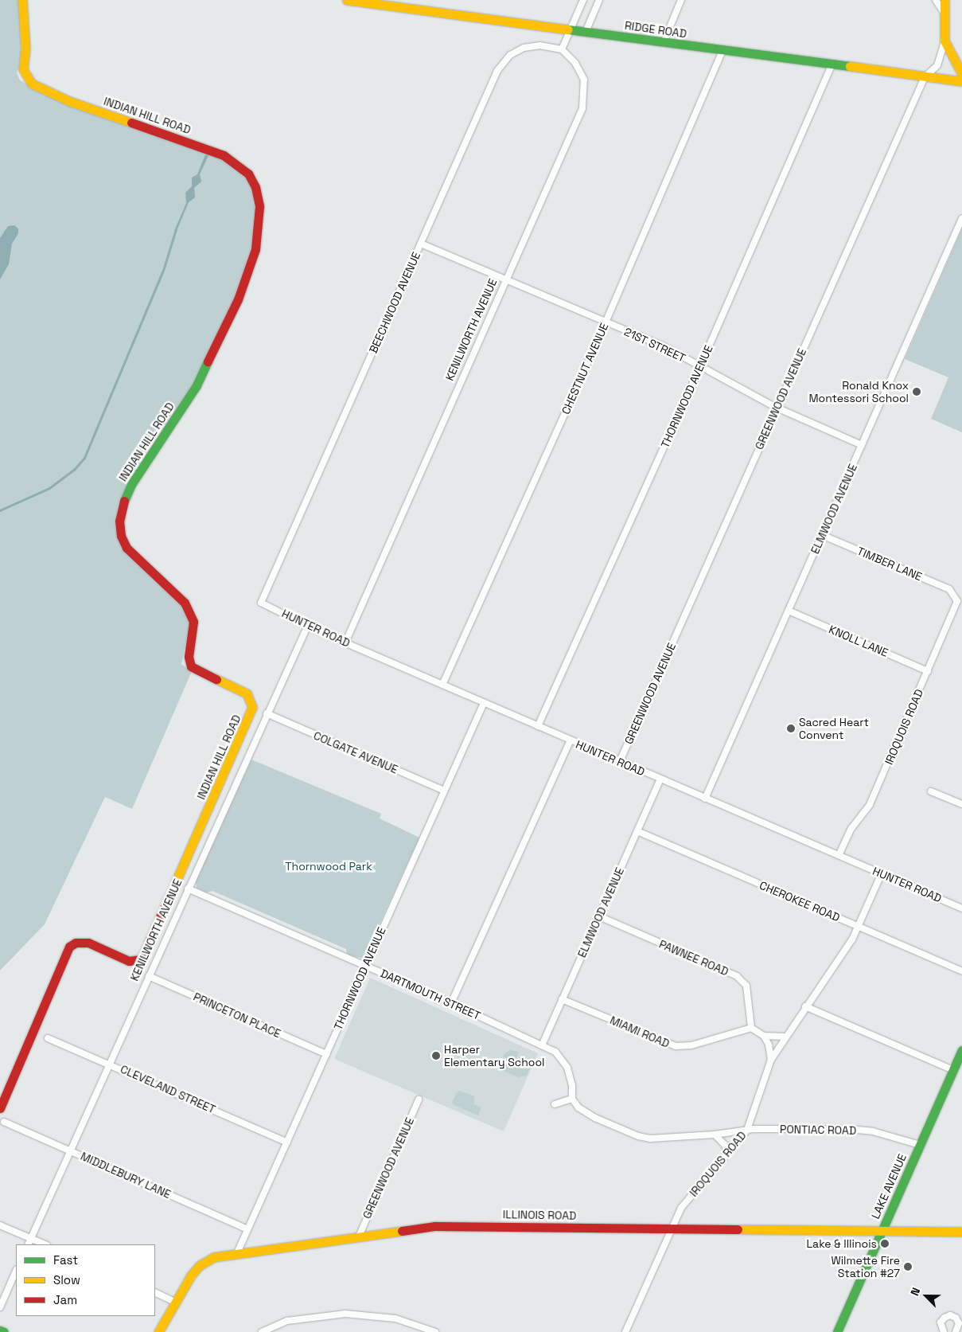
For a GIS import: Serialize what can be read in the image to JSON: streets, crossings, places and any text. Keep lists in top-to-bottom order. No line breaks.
{"streets":{"street":["RIDGE ROAD","INDIAN HILL ROAD","BEECHWOOD AVENUE","KENILWORTH AVENUE","21ST STREET","CHESTNUT AVENUE","THORNWOOD AVENUE","GREENWOOD AVENUE","ELMWOOD AVENUE","TIMBER LANE","HUNTER ROAD","KNOLL LANE","IROQUOIS ROAD","COLGATE AVENUE","CHEROKEE ROAD","PAWNEE ROAD","DARTMOUTH STREET","PRINCETON PLACE","MIAMI ROAD","CLEVELAND STREET","PONTIAC ROAD","MIDDLEBURY LANE","LAKE AVENUE","ILLINOIS ROAD"]},"crossings":[["RIDGE ROAD","CHESTNUT AVENUE"],["RIDGE ROAD","THORNWOOD AVENUE"],["RIDGE ROAD","GREENWOOD AVENUE"],["BEECHWOOD AVENUE","KENILWORTH AVENUE"],["BEECHWOOD AVENUE","21ST STREET"],["BEECHWOOD AVENUE","HUNTER ROAD"],["KENILWORTH AVENUE","21ST STREET"],["KENILWORTH AVENUE","HUNTER ROAD"],["KENILWORTH AVENUE","COLGATE AVENUE"],["KENILWORTH AVENUE","DARTMOUTH STREET"],["KENILWORTH AVENUE","PRINCETON PLACE"],["KENILWORTH AVENUE","CLEVELAND STREET"],["KENILWORTH AVENUE","MIDDLEBURY LANE"],["21ST STREET","CHESTNUT AVENUE"],["21ST STREET","THORNWOOD AVENUE"],["21ST STREET","GREENWOOD AVENUE"],["21ST STREET","ELMWOOD AVENUE"],["CHESTNUT AVENUE","HUNTER ROAD"],["THORNWOOD AVENUE","HUNTER ROAD"],["THORNWOOD AVENUE","COLGATE AVENUE"],["THORNWOOD AVENUE","DARTMOUTH STREET"],["THORNWOOD AVENUE","PRINCETON PLACE"],["THORNWOOD AVENUE","CLEVELAND STREET"],["THORNWOOD AVENUE","MIDDLEBURY LANE"],["THORNWOOD AVENUE","ILLINOIS ROAD"],["GREENWOOD AVENUE","HUNTER ROAD"],["GREENWOOD AVENUE","ILLINOIS ROAD"],["ELMWOOD AVENUE","TIMBER LANE"],["ELMWOOD AVENUE","HUNTER ROAD"],["ELMWOOD AVENUE","KNOLL LANE"],["ELMWOOD AVENUE","CHEROKEE ROAD"],["ELMWOOD AVENUE","PAWNEE ROAD"],["ELMWOOD AVENUE","DARTMOUTH STREET"],["ELMWOOD AVENUE","MIAMI ROAD"],["TIMBER LANE","IROQUOIS ROAD"],["HUNTER ROAD","IROQUOIS ROAD"],["KNOLL LANE","IROQUOIS ROAD"],["IROQUOIS ROAD","CHEROKEE ROAD"],["IROQUOIS ROAD","PONTIAC ROAD"],["IROQUOIS ROAD","ILLINOIS ROAD"],["PAWNEE ROAD","MIAMI ROAD"],["PONTIAC ROAD","LAKE AVENUE"],["LAKE AVENUE","ILLINOIS ROAD"]],"parks":["Thornwood Park"],"places":["Ronald Knox Montessori School","Sacred Heart Convent","Harper Elementary School","Lake & Illinois","Wilmette Fire Station #27"],"legend":["Fast","Slow","Jam"],"north":"top left"}
